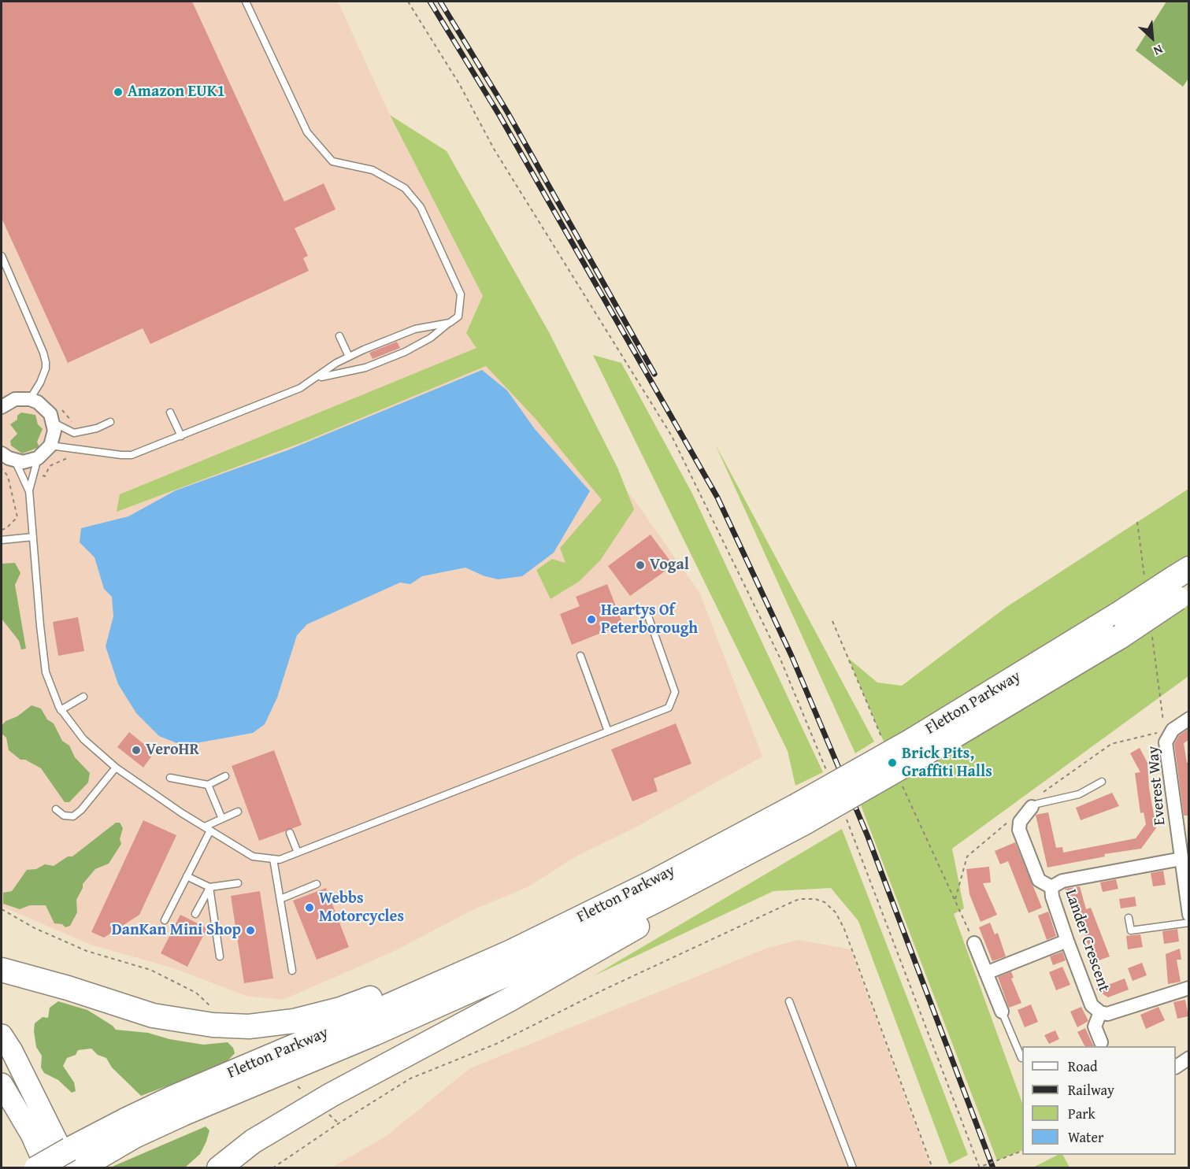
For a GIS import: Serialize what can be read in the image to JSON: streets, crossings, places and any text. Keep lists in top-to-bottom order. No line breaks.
{"streets":{"highway":["Fletton Parkway"],"street":["Everest Way","Lander Crescent"]},"crossings":[["Everest Way","Lander Crescent"]],"places":["Amazon EUK1","Vogal","Heartys Of Peterborough","VeroHR","Brick Pits, Graffiti Halls","Webbs Motorcycles","DanKan Mini Shop"],"legend":["Road","Railway","Park","Water"],"north":"bottom right"}
